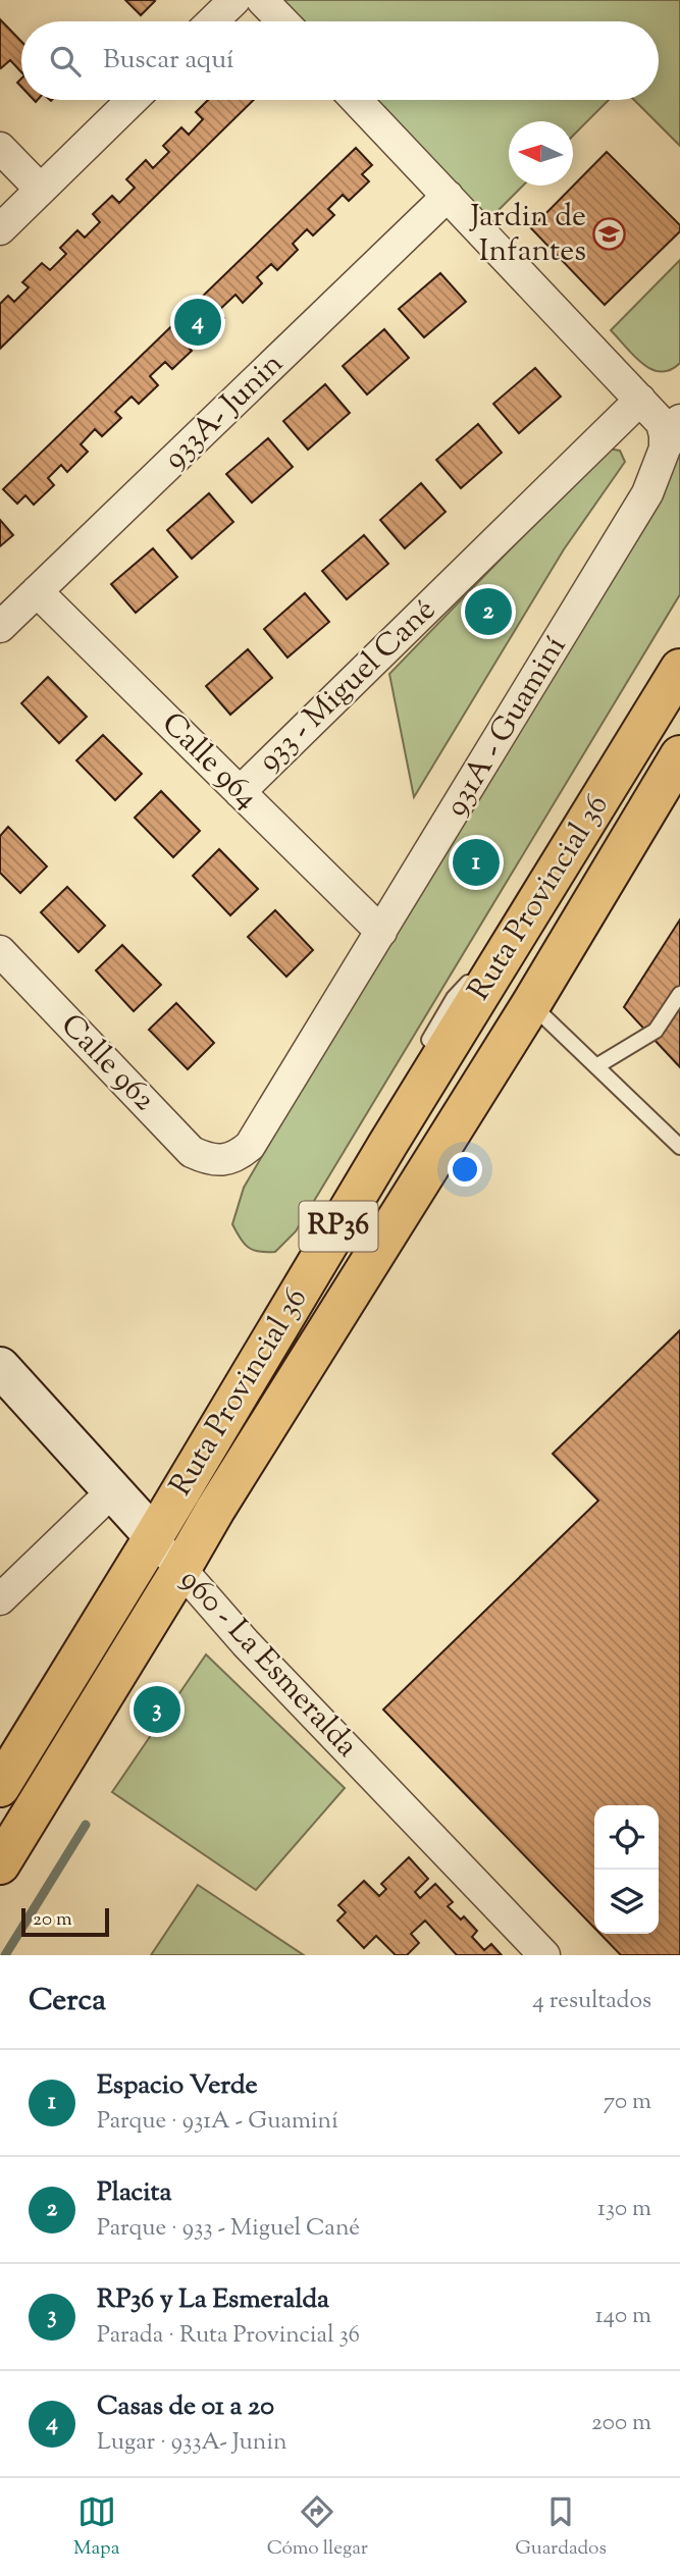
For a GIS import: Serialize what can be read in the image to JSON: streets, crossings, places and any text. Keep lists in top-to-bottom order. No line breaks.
{"streets":{"main road":["Ruta Provincial 36","RP36"],"street":["933A- Junin","933 - Miguel Cané","931A - Guaminí","Calle 964","Calle 962","960 - La Esmeralda"]},"crossings":[["933A- Junin","Calle 964"],["933 - Miguel Cané","Calle 964"],["931A - Guaminí","Calle 964"],["931A - Guaminí","Calle 962"],["Ruta Provincial 36","960 - La Esmeralda"]],"places":{"school or university":["Jardin de Infantes"]},"scale_bar":"20 m","north":"left","page":{"search":"Buscar aquí","pins":["4","2","1","3"],"scale":"20 m","heading":["Cerca","4 resultados"],"list":[{"mark":"1","name":"Espacio Verde","note":"Parque · 931A - Guaminí","value":"70 m"},{"mark":"2","name":"Placita","note":"Parque · 933 - Miguel Cané","value":"130 m"},{"mark":"3","name":"RP36 y La Esmeralda","note":"Parada · Ruta Provincial 36","value":"140 m"},{"mark":"4","name":"Casas de 01 a 20","note":"Lugar · 933A- Junin","value":"200 m"}],"nav":["Mapa","Cómo llegar","Guardados"]}}
